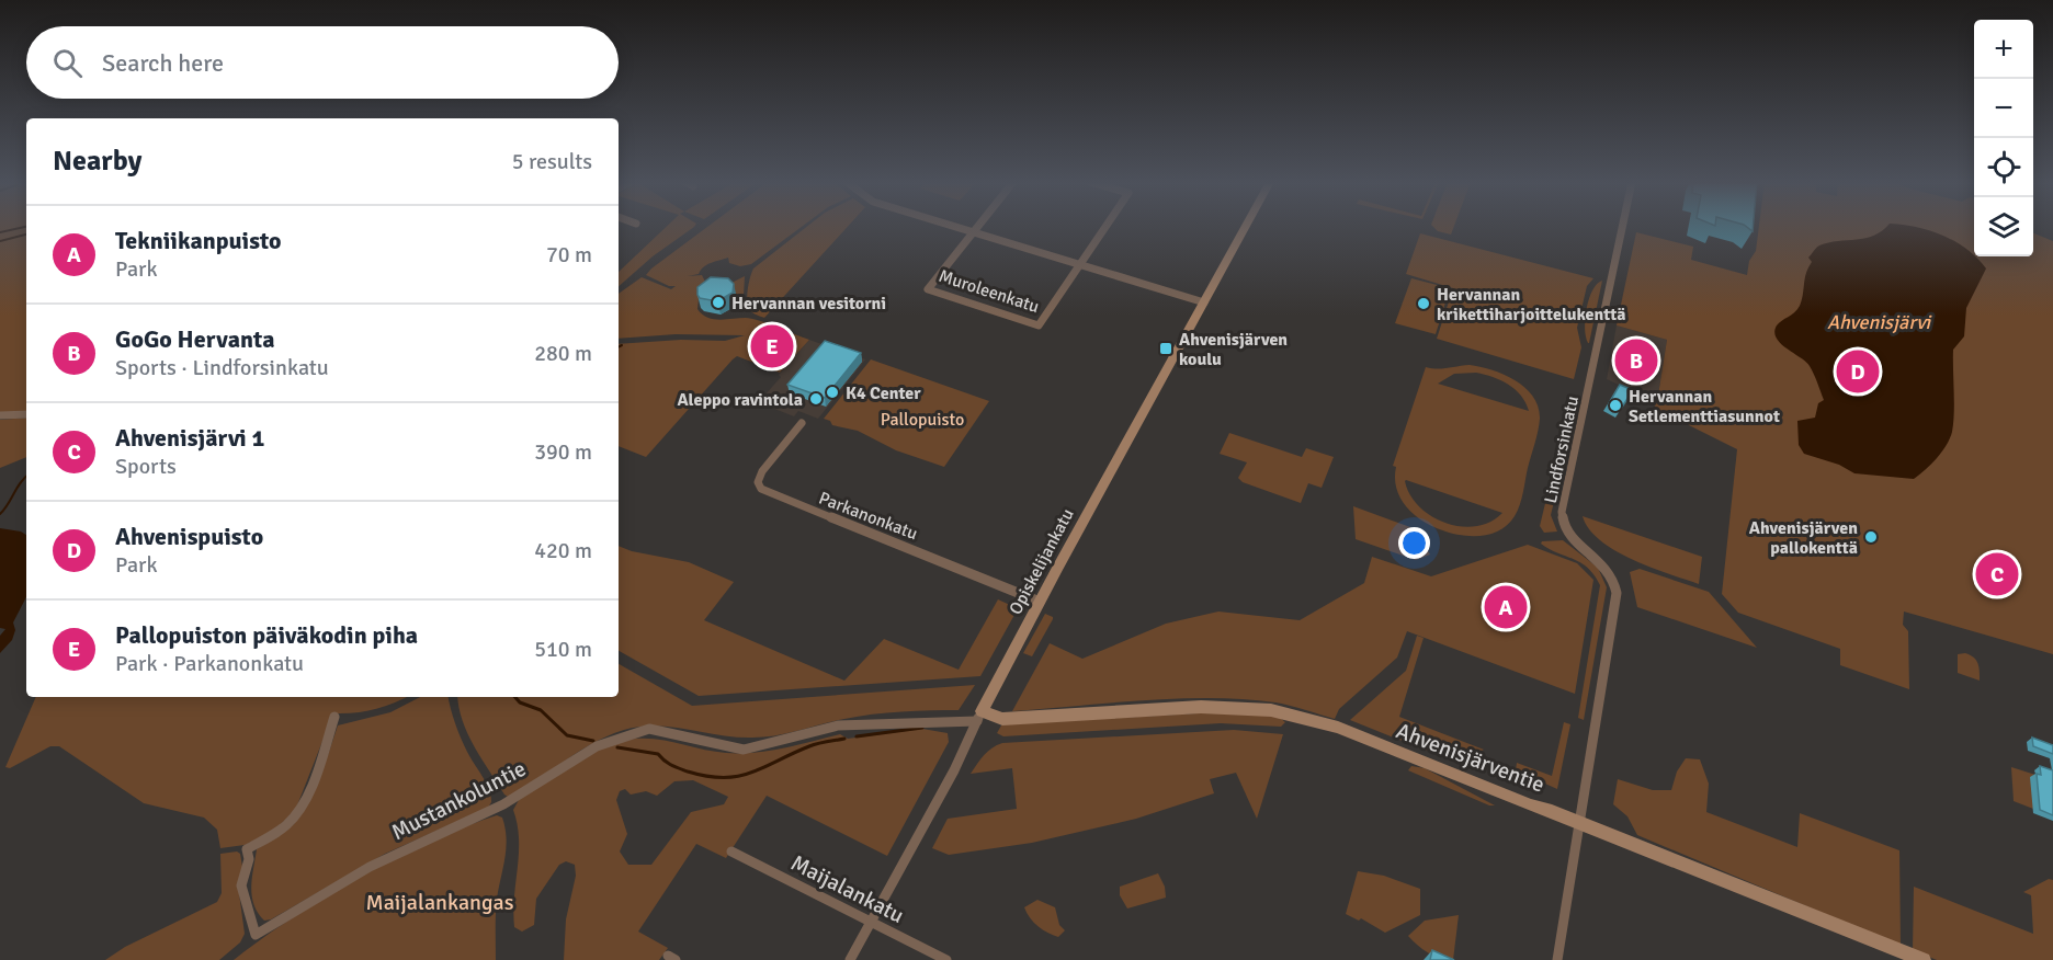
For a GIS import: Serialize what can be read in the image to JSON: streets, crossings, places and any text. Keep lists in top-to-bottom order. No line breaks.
{"streets":{"main road":["Opiskelijankatu","Ahvenisjärventie"],"street":["Muroleenkatu","Lindforsinkatu","Parkanonkatu","Mustankoluntie","Maijalankatu"]},"crossings":[["Lindforsinkatu","Ahvenisjärventie"],["Parkanonkatu","Opiskelijankatu"],["Opiskelijankatu","Ahvenisjärventie"],["Opiskelijankatu","Mustankoluntie"],["Opiskelijankatu","Maijalankatu"],["Ahvenisjärventie","Mustankoluntie"]],"water":["Ahvenisjärvi"],"parks":["Pallopuisto","Maijalankangas"],"places":{"other":["Hervannan vesitorni","Hervannan krikettiharjoittelukenttä","K4 Center","Aleppo ravintola","Hervannan Setlementtiasunnot","Ahvenisjärven pallokenttä"],"transit":["Ahvenisjärven koulu"]},"page":{"map_buttons":["+","−"],"search":"Search here","heading":["Nearby","5 results"],"list":[{"mark":"A","name":"Tekniikanpuisto","note":"Park","value":"70 m"},{"mark":"B","name":"GoGo Hervanta","note":"Sports · Lindforsinkatu","value":"280 m"},{"mark":"C","name":"Ahvenisjärvi 1","note":"Sports","value":"390 m"},{"mark":"D","name":"Ahvenispuisto","note":"Park","value":"420 m"},{"mark":"E","name":"Pallopuiston päiväkodin piha","note":"Park · Parkanonkatu","value":"510 m"}],"pins":["E","B","D","C","A"]}}
